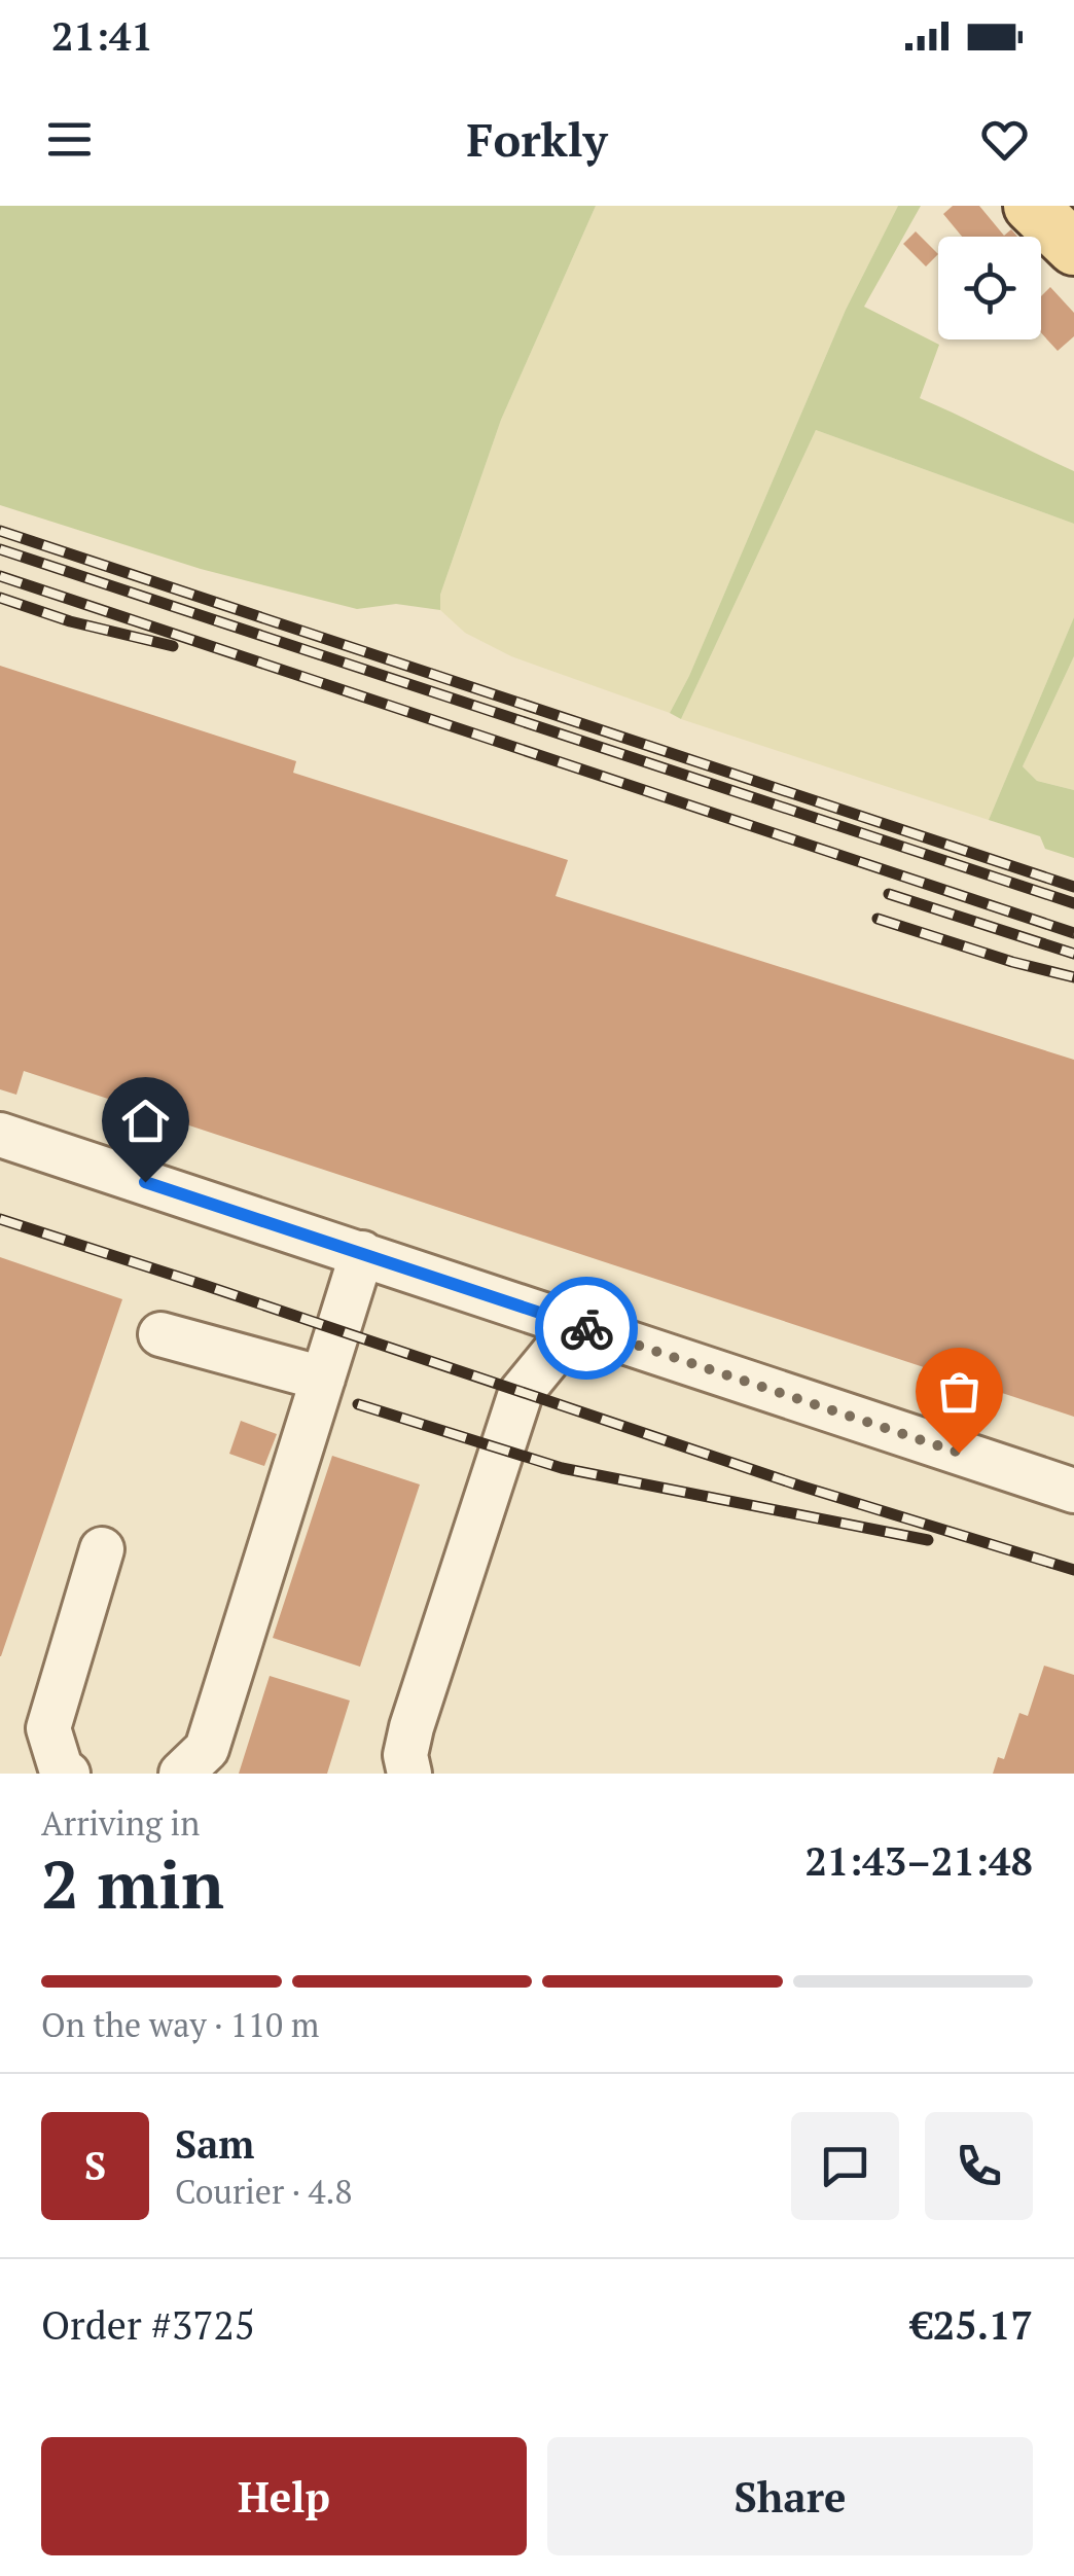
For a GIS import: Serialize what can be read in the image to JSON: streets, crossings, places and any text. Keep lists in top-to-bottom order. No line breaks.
{"page":{"status":"21:41","header":"Forkly","heading":["2 min","Arriving in","21:43–21:48"],"panel":["Sam","Courier · 4.8","Order #3725","€25.17"],"bar":"On the way · 110 m","round":"S","buttons":["Help","Share"]}}
